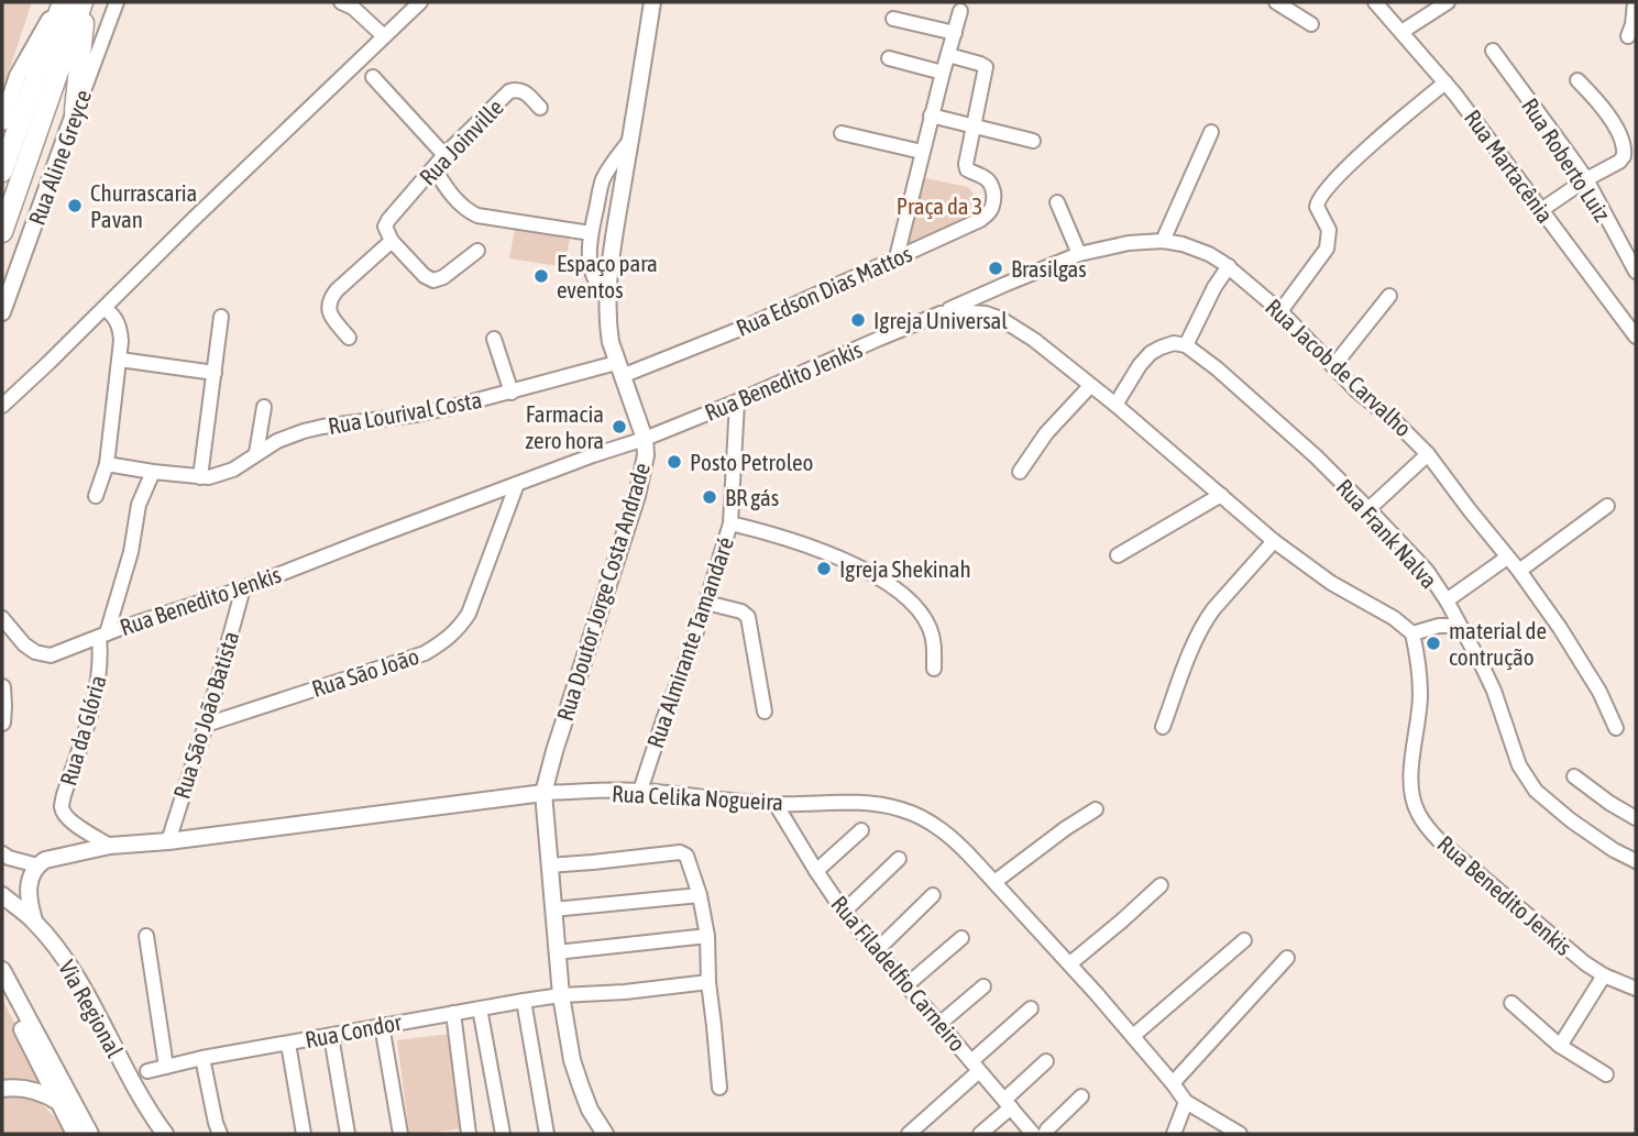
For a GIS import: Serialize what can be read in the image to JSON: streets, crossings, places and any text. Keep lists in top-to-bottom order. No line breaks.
{"streets":{"main road":["Rua Aline Greyce","Rua Doutor Jorge Costa Andrade","Rua Celika Nogueira","Via Regional"],"street":["Rua Joinville","Rua Roberto Luiz","Rua Martacênia","Rua Edson Dias Mattos","Rua Jacob de Carvalho","Rua Benedito Jenkis","Rua Lourival Costa","Rua Frank Nalva","Rua Almirante Tamandaré","Rua São João","Rua São João Batista","Rua da Glória","Rua Filadelfio Carneiro","Rua Condor"]},"crossings":[["Rua Edson Dias Mattos","Rua Lourival Costa"],["Rua Edson Dias Mattos","Rua Doutor Jorge Costa Andrade"],["Rua Jacob de Carvalho","Rua Benedito Jenkis"],["Rua Benedito Jenkis","Rua Doutor Jorge Costa Andrade"],["Rua Benedito Jenkis","Rua Almirante Tamandaré"],["Rua Benedito Jenkis","Rua São João"],["Rua Benedito Jenkis","Rua São João Batista"],["Rua Benedito Jenkis","Rua da Glória"],["Rua Lourival Costa","Rua Doutor Jorge Costa Andrade"],["Rua Lourival Costa","Rua da Glória"],["Rua Doutor Jorge Costa Andrade","Rua Celika Nogueira"],["Rua Doutor Jorge Costa Andrade","Rua Condor"],["Rua Almirante Tamandaré","Rua Celika Nogueira"],["Rua São João","Rua São João Batista"],["Rua São João Batista","Rua Celika Nogueira"],["Rua da Glória","Rua Celika Nogueira"],["Rua Celika Nogueira","Rua Filadelfio Carneiro"]],"parks":["Praça da 3"],"places":["Churrascaria Pavan","Brasilgas","Espaço para eventos","Igreja Universal","Farmacia zero hora","Posto Petroleo","BR gás","Igreja Shekinah","material de contrução"]}
